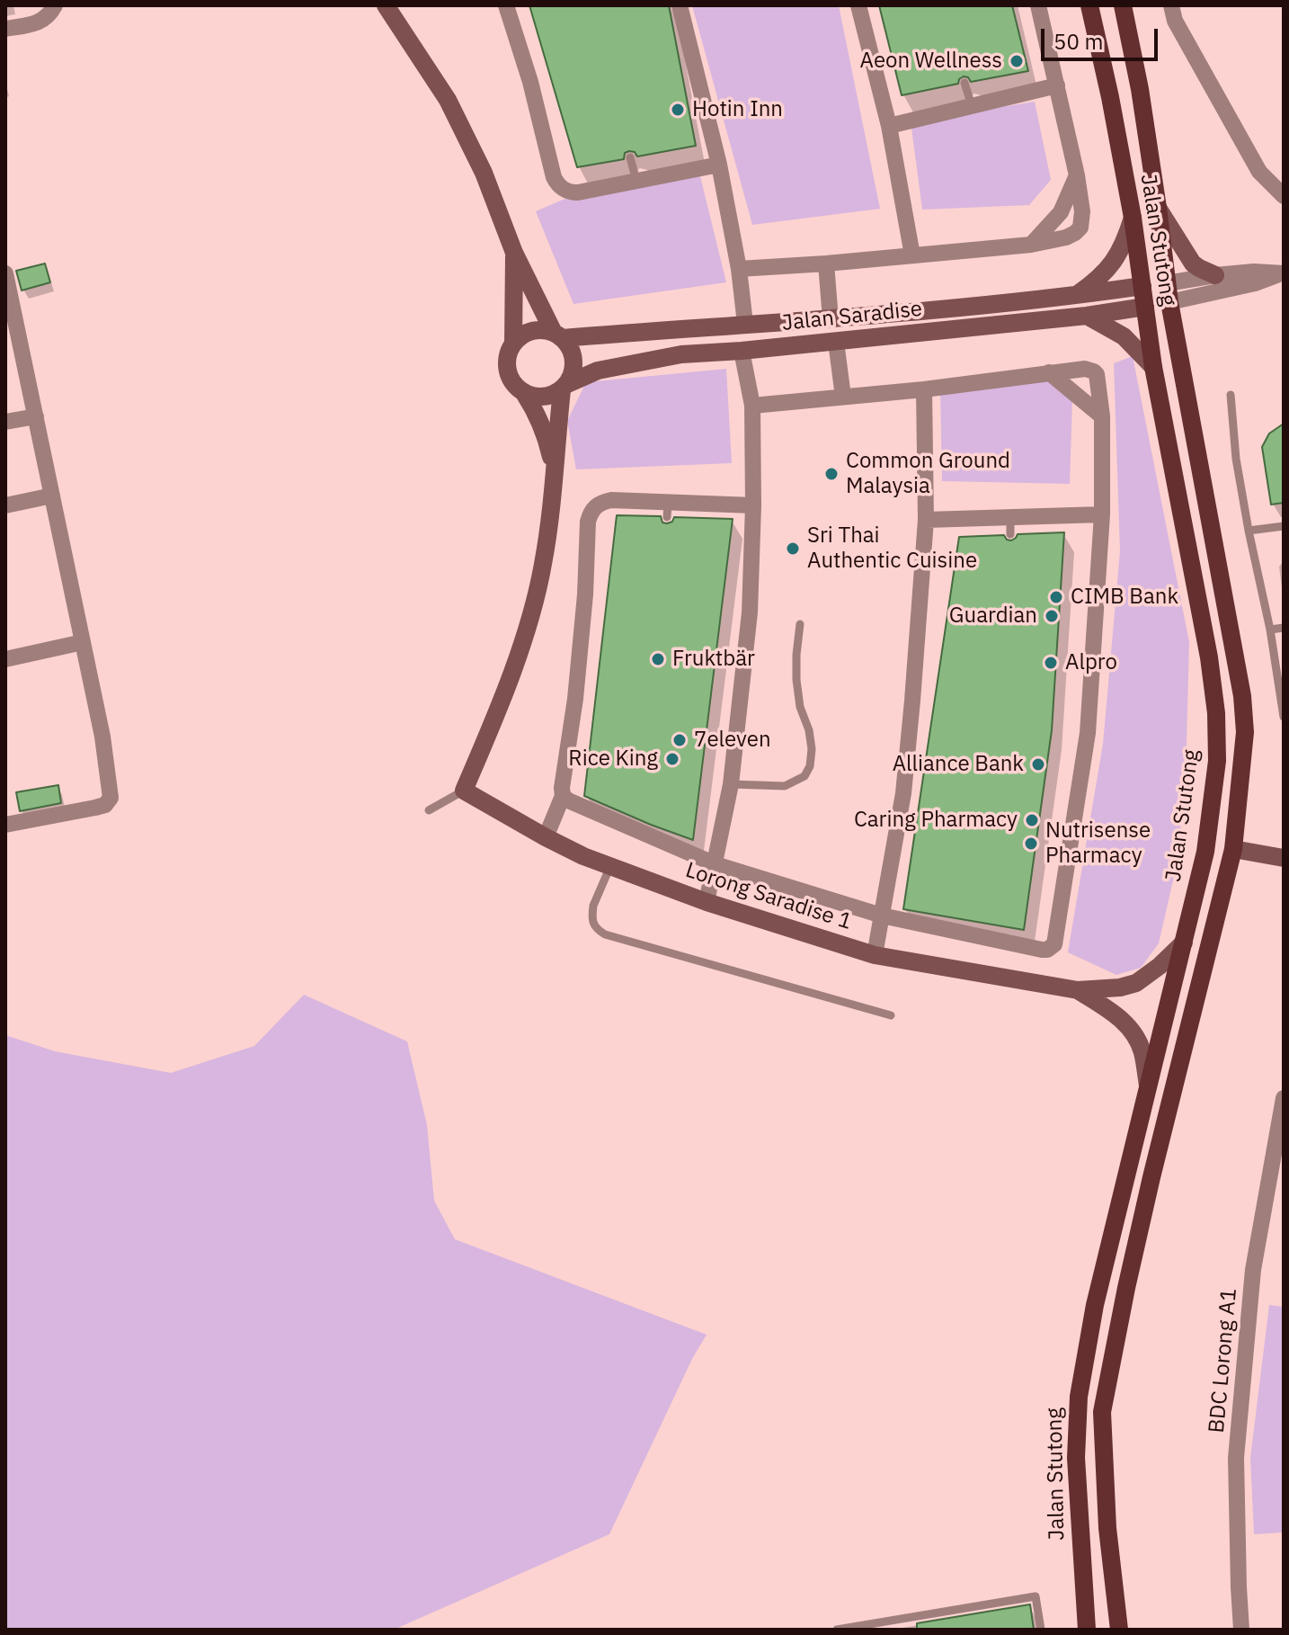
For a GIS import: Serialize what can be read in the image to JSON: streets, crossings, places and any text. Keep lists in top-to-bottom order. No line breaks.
{"streets":{"main road":["Jalan Stutong"],"street":["Jalan Saradise","Lorong Saradise 1","BDC Lorong A1"]},"crossings":[["Jalan Stutong","Jalan Saradise"]],"places":["Aeon Wellness","Hotin Inn","Common Ground Malaysia","Sri Thai Authentic Cuisine","CIMB Bank","Guardian","Fruktbär","Alpro","7eleven","Rice King","Alliance Bank","Caring Pharmacy","Nutrisense Pharmacy"],"scale_bar":"50 m"}
